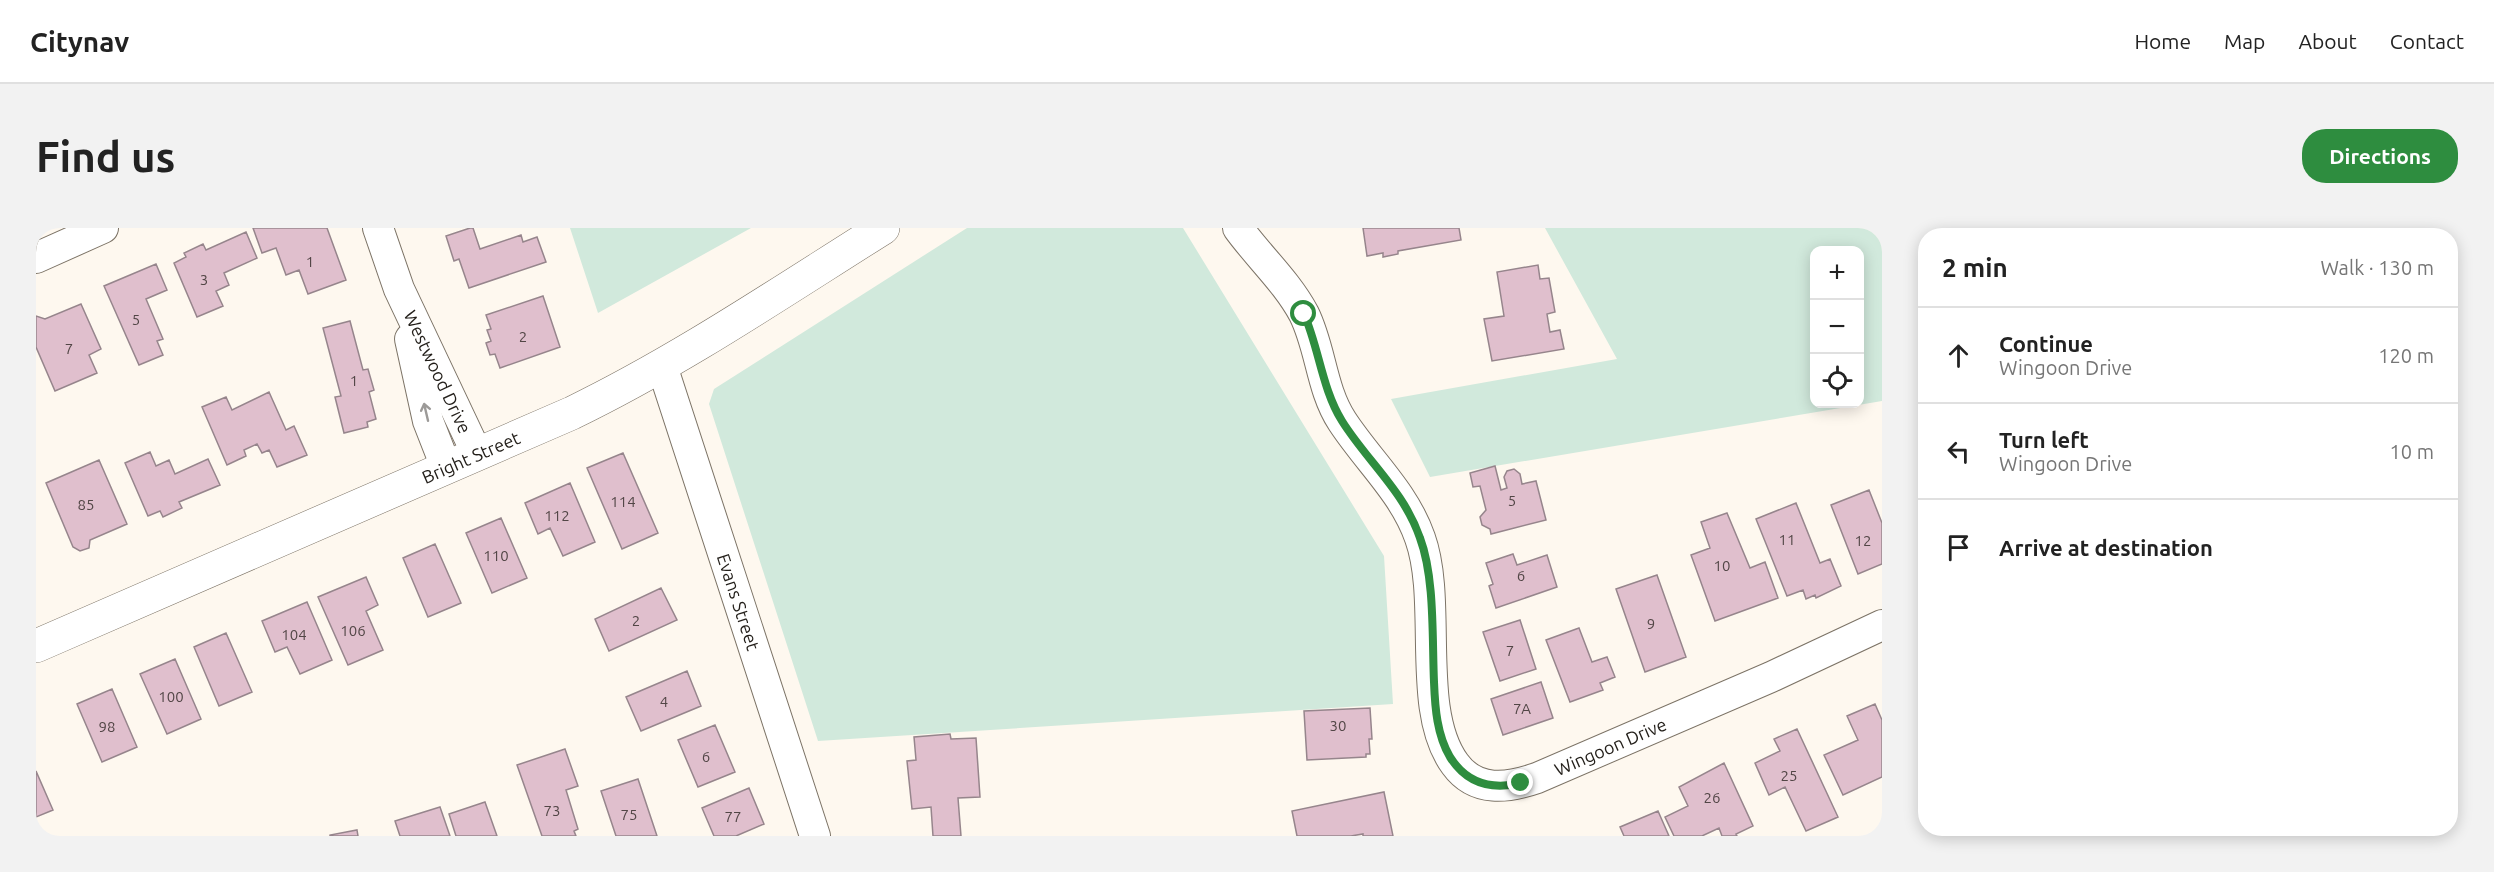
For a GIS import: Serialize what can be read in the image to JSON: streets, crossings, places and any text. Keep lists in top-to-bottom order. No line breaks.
{"streets":{"street":["Westwood Drive","Bright Street","Evans Street","Wingoon Drive"]},"crossings":[["Westwood Drive","Bright Street"],["Bright Street","Evans Street"]],"house_numbers":["1","3","5","2","7","1","5","114","85","112","11","12","110","10","6","2","9","106","104","7","100","4","7A","30","98","6","25","26","73","75","77"],"page":{"header":"Citynav","nav":["Home","Map","About","Contact"],"buttons":"Directions","title":"Find us","heading":["2 min","Walk · 130 m"],"map_buttons":["+","−"],"list":[["Continue","Wingoon Drive","120 m"],["Turn left","Wingoon Drive","10 m"],"Arrive at destination"]}}
